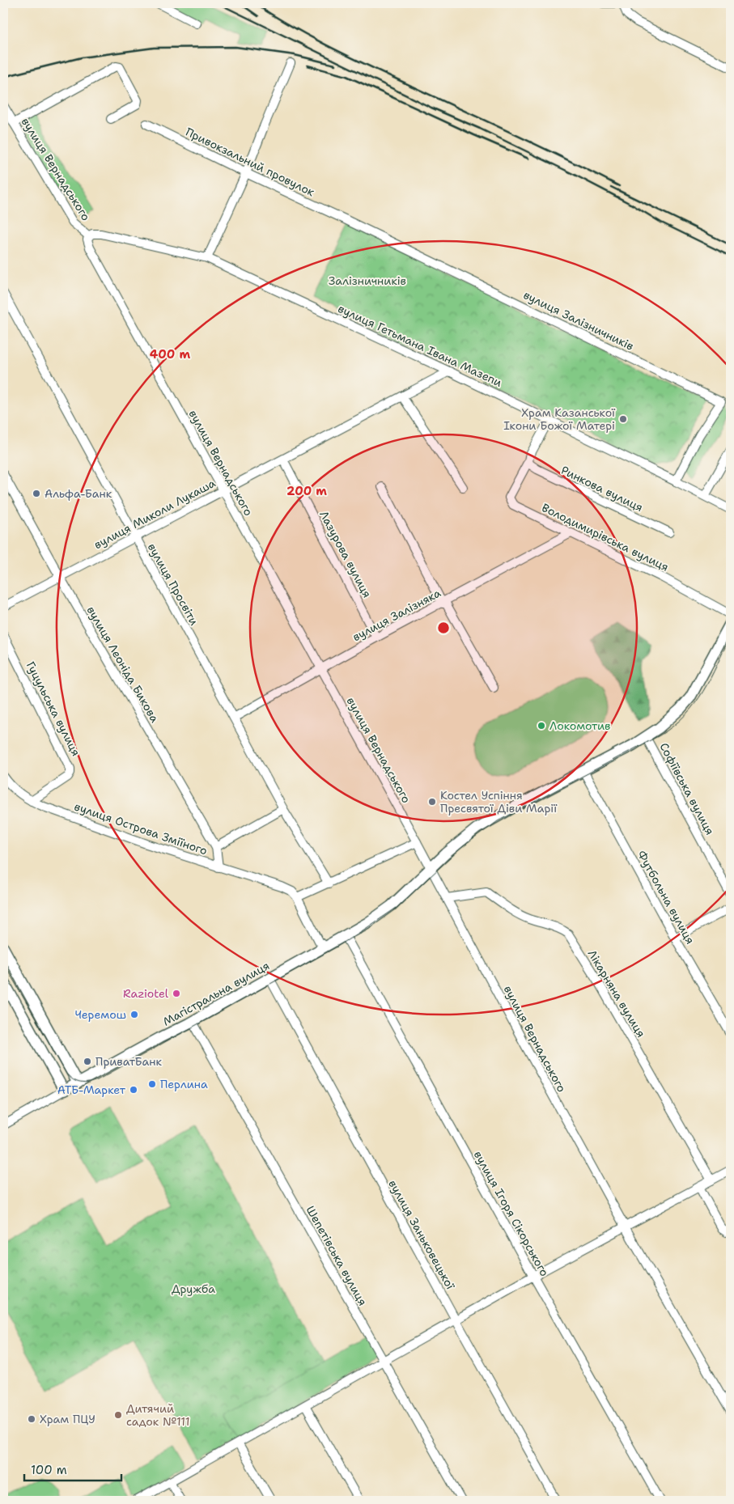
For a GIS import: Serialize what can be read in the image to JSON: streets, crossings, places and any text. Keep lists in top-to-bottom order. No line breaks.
{"streets":{"main road":["Магістральна вулиця"],"street":["Привокзальний провулок","вулиця Вернадського","вулиця Залізничників","вулиця Гетьмана Івана Мазепи","Ринкова вулиця","вулиця Миколи Лукаша","Володимирівська вулиця","Лазурова вулиця","вулиця Просвіти","вулиця Залізняка","вулиця Леоніда Бикова","Гуцульська вулиця","Софіївська вулиця","вулиця Острова Зміїного","Футбольна вулиця","Лікарняна вулиця","вулиця Ігоря Сікорського","вулиця Заньковецької","Шепетівська вулиця"]},"crossings":[["Привокзальний провулок","вулиця Залізничників"],["вулиця Вернадського","вулиця Гетьмана Івана Мазепи"],["вулиця Вернадського","вулиця Миколи Лукаша"],["вулиця Вернадського","вулиця Залізняка"],["вулиця Вернадського","Магістральна вулиця"],["вулиця Вернадського","Лікарняна вулиця"],["вулиця Залізничників","вулиця Гетьмана Івана Мазепи"],["вулиця Гетьмана Івана Мазепи","вулиця Миколи Лукаша"],["Ринкова вулиця","Володимирівська вулиця"],["вулиця Миколи Лукаша","Лазурова вулиця"],["вулиця Миколи Лукаша","вулиця Просвіти"],["вулиця Миколи Лукаша","вулиця Леоніда Бикова"],["Володимирівська вулиця","вулиця Залізняка"],["Лазурова вулиця","вулиця Залізняка"],["вулиця Просвіти","вулиця Залізняка"],["вулиця Леоніда Бикова","вулиця Острова Зміїного"],["Гуцульська вулиця","вулиця Острова Зміїного"],["Софіївська вулиця","Магістральна вулиця"],["Футбольна вулиця","Магістральна вулиця"],["Магістральна вулиця","вулиця Ігоря Сікорського"],["Магістральна вулиця","вулиця Заньковецької"],["Магістральна вулиця","Шепетівська вулиця"]],"parks":["Залізничників","Дружба"],"places":["Храм Казанської Ікони Божої Матері","Альфа-Банк","Локомотив","Костел Успіння Пресвятої Діви Марії","Raziotel","Черемош","ПриватБанк","Перлина","АТБ-Маркет","Дитячий садок №111","Храм ПЦУ"],"scale_bar":"100 m","rings":["400 m","200 m"]}
